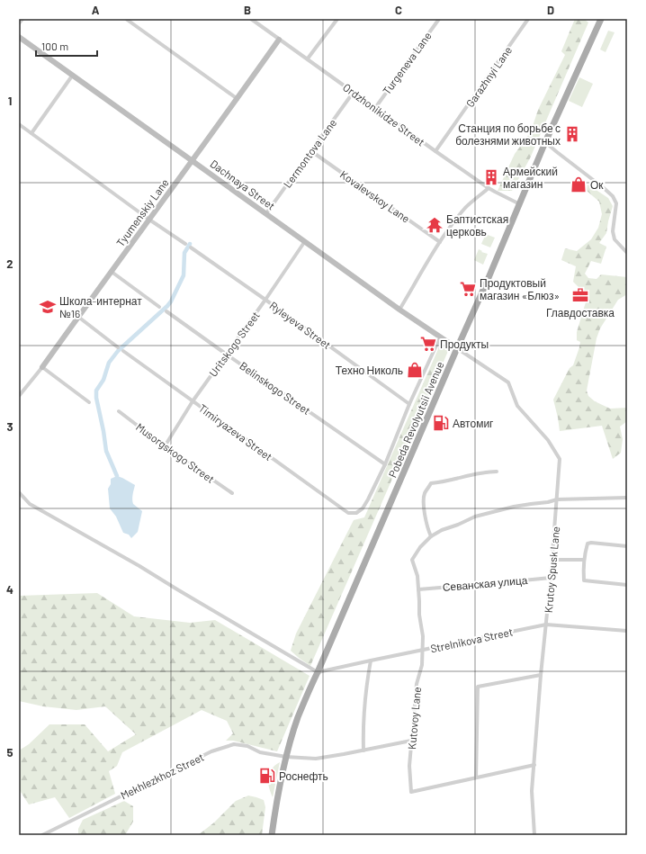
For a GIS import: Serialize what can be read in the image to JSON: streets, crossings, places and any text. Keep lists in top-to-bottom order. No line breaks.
{"streets":{"main road":["Pobeda Revolyutsii Avenue"],"street":["Turgeneva Lane","Garazhnyi Lane","Ordzhonikidze Street","Lermontova Lane","Dachnaya Street","Kovalevskoy Lane","Tyumenskiy Lane","Ryleyeva Street","Uritskogo Street","Belinskogo Street","Timiryazeva Street","Musorgskogo Street","Krutoy Spusk Lane","Севанская улица","Strelnikova Street","Kutovoy Lane","Mekhlezkhoz Street"]},"crossings":[["Turgeneva Lane","Ordzhonikidze Street"],["Garazhnyi Lane","Ordzhonikidze Street"],["Ordzhonikidze Street","Lermontova Lane"],["Ordzhonikidze Street","Tyumenskiy Lane"],["Ordzhonikidze Street","Pobeda Revolyutsii Avenue"],["Lermontova Lane","Dachnaya Street"],["Lermontova Lane","Kovalevskoy Lane"],["Dachnaya Street","Tyumenskiy Lane"],["Dachnaya Street","Uritskogo Street"],["Dachnaya Street","Pobeda Revolyutsii Avenue"],["Dachnaya Street","Krutoy Spusk Lane"],["Ryleyeva Street","Uritskogo Street"],["Uritskogo Street","Belinskogo Street"],["Uritskogo Street","Timiryazeva Street"],["Uritskogo Street","Musorgskogo Street"],["Belinskogo Street","Timiryazeva Street"],["Pobeda Revolyutsii Avenue","Krutoy Spusk Lane"],["Pobeda Revolyutsii Avenue","Strelnikova Street"],["Pobeda Revolyutsii Avenue","Mekhlezkhoz Street"],["Krutoy Spusk Lane","Севанская улица"],["Krutoy Spusk Lane","Strelnikova Street"],["Севанская улица","Kutovoy Lane"],["Strelnikova Street","Kutovoy Lane"],["Kutovoy Lane","Mekhlezkhoz Street"]],"places":{"building":["Станция по борьбе с болезнями животных","Армейский магазин"],"shop":["Ок","Техно Николь"],"temple":["Баптистская церковь"],"supermarket":["Продуктовый магазин «Блюз»","Продукты"],"office":["Главдоставка"],"school or university":["Школа-интернат №16"],"fuel station":["Автомиг","Роснефть"]},"scale_bar":"100 m","grid":{"columns":["A","B","C","D"],"rows":["1","2","3","4","5"]}}
